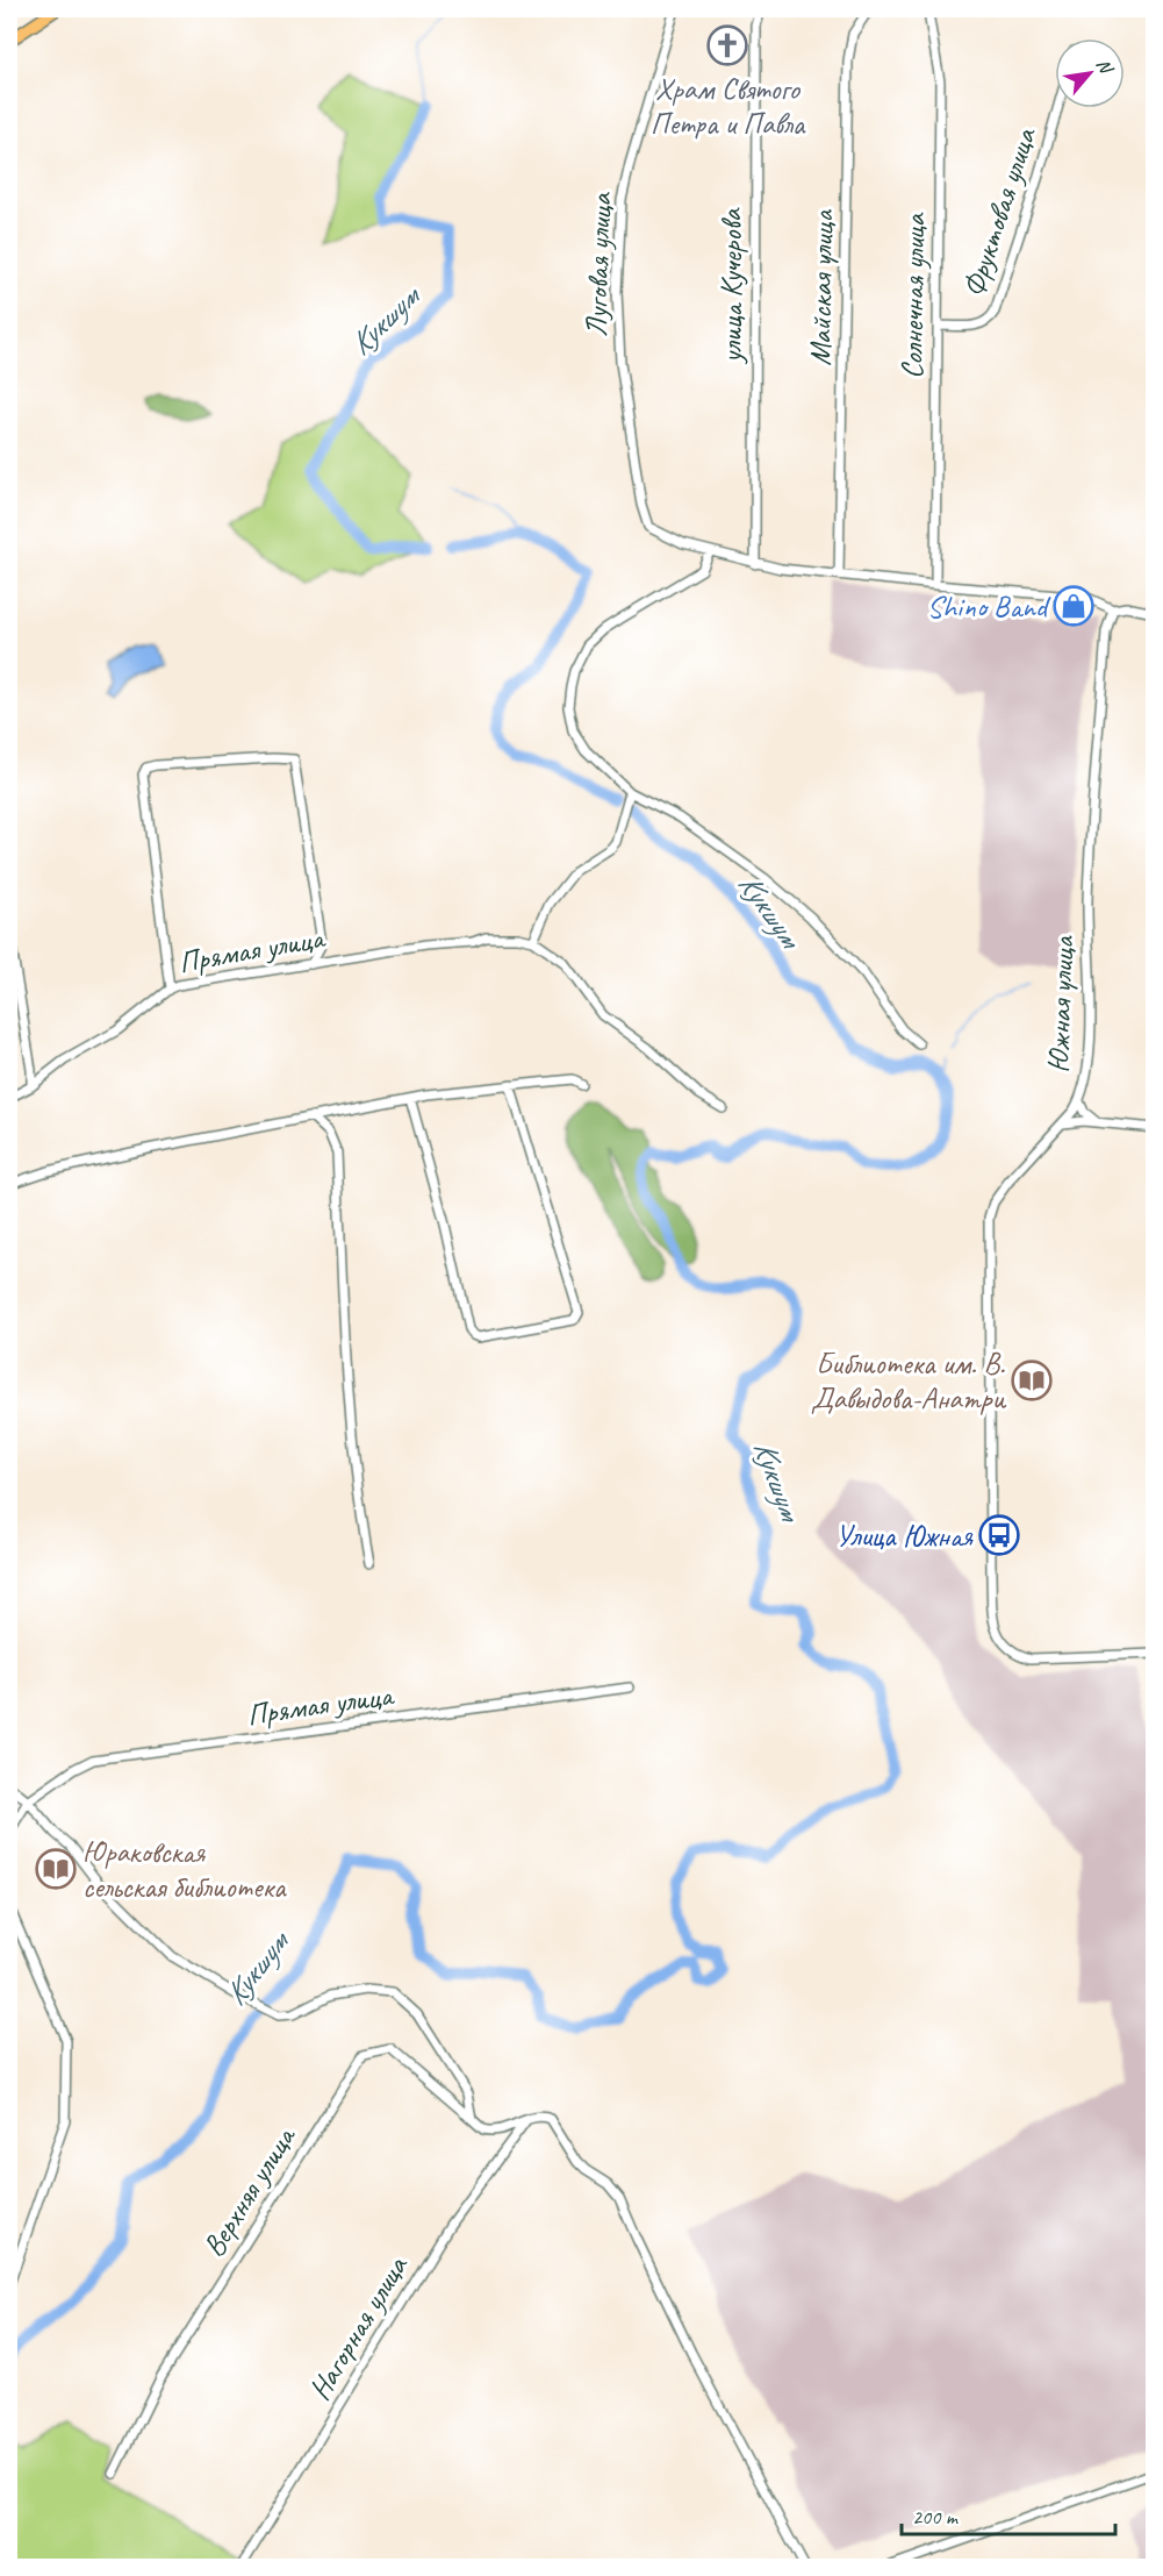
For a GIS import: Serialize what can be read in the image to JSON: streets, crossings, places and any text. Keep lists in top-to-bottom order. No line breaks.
{"streets":{"street":["Фруктовая улица","Луговая улица","улица Кучерова","Майская улица","Солнечная улица","Прямая улица","Южная улица","Верхняя улица","Нагорная улица"]},"crossings":[["Фруктовая улица","Солнечная улица"]],"water":["Кукшум"],"places":{"church":["Храм Святого Петра и Павла"],"shop":["Shino Band"],"library":["Библиотека им. В. Давыдова-Анатри","Юраковская сельская библиотека"],"bus stop":["Улица Южная"]},"scale_bar":"200 m","north":"top right"}
